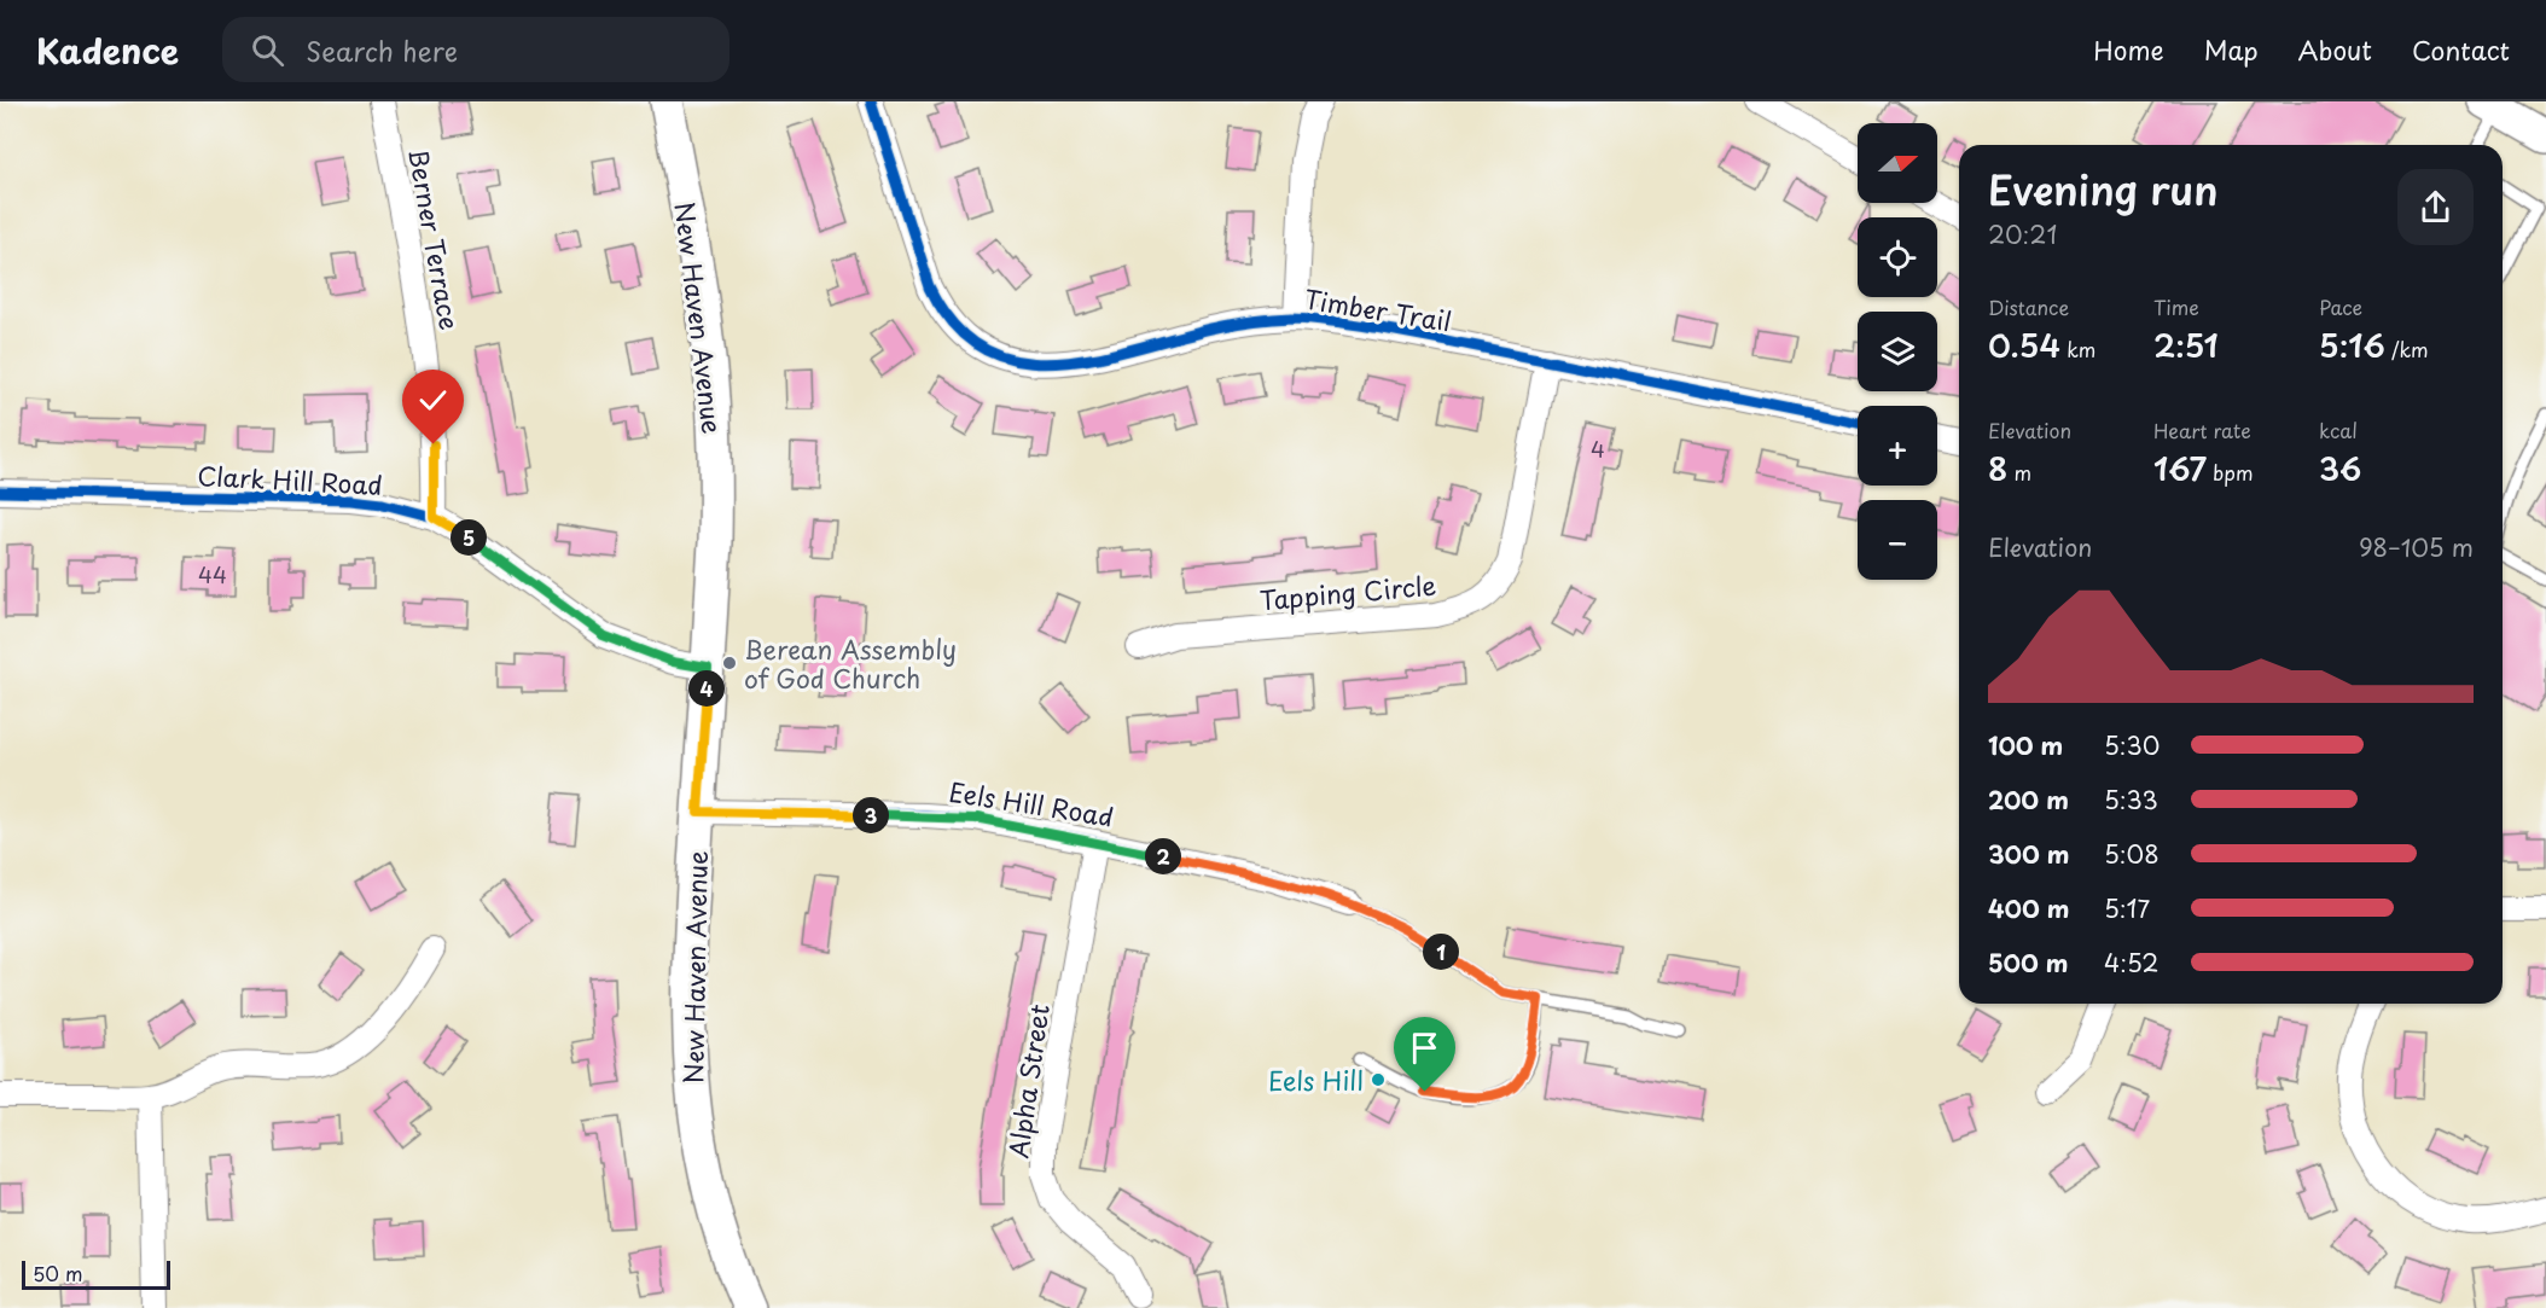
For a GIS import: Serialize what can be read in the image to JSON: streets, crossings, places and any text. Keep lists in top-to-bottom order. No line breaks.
{"streets":{"main road":["New Haven Avenue"],"street":["Berner Terrace","Timber Trail","Clark Hill Road","Tapping Circle","Eels Hill Road","Alpha Street"]},"crossings":[["Berner Terrace","Clark Hill Road"],["Timber Trail","Tapping Circle"],["New Haven Avenue","Clark Hill Road"],["New Haven Avenue","Eels Hill Road"],["Eels Hill Road","Alpha Street"]],"places":["Berean Assembly of God Church","Eels Hill"],"house_numbers":["4","44"],"scale_bar":"50 m","north":"right","page":{"header":"Kadence","search":"Search here","nav":["Home","Map","About","Contact"],"map_buttons":["+","−"],"heading":["Evening run","20:21"],"stats":[["Distance","0.54 km"],["Time","2:51"],["Pace","5:16 /km"],["Elevation","8 m"],["Heart rate","167 bpm"],["kcal","36"]],"chart":["Elevation","98–105 m"],"pins":["5","4","3","2","1"],"list":[{"name":"100 m","note":"5:30"},{"name":"200 m","note":"5:33"},{"name":"300 m","note":"5:08"},{"name":"400 m","note":"5:17"},{"name":"500 m","note":"4:52"}],"scale":"50 m"}}
